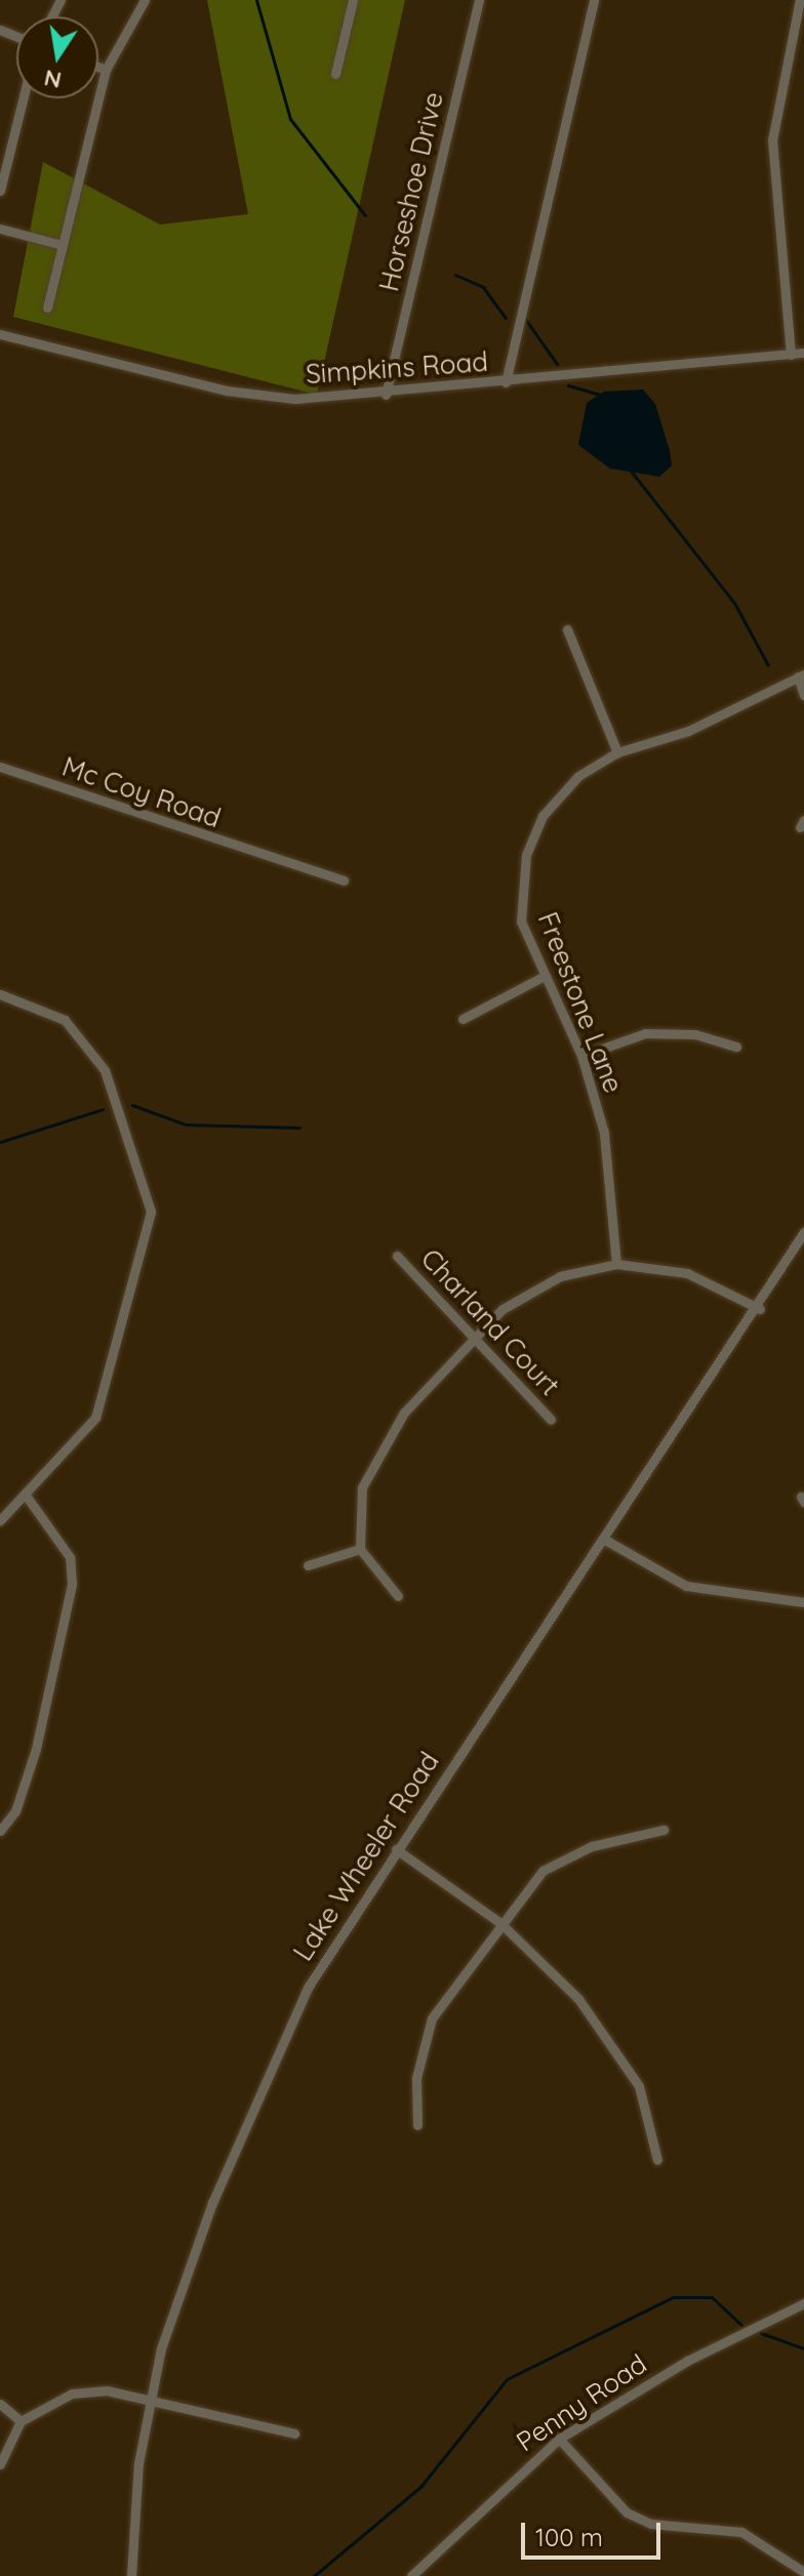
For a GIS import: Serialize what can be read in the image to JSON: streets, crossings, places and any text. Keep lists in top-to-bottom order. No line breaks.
{"streets":{"street":["Horseshoe Drive","Simpkins Road","Mc Coy Road","Freestone Lane","Charland Court","Lake Wheeler Road","Penny Road"]},"crossings":[["Horseshoe Drive","Simpkins Road"]],"scale_bar":"100 m","north":"bottom"}
